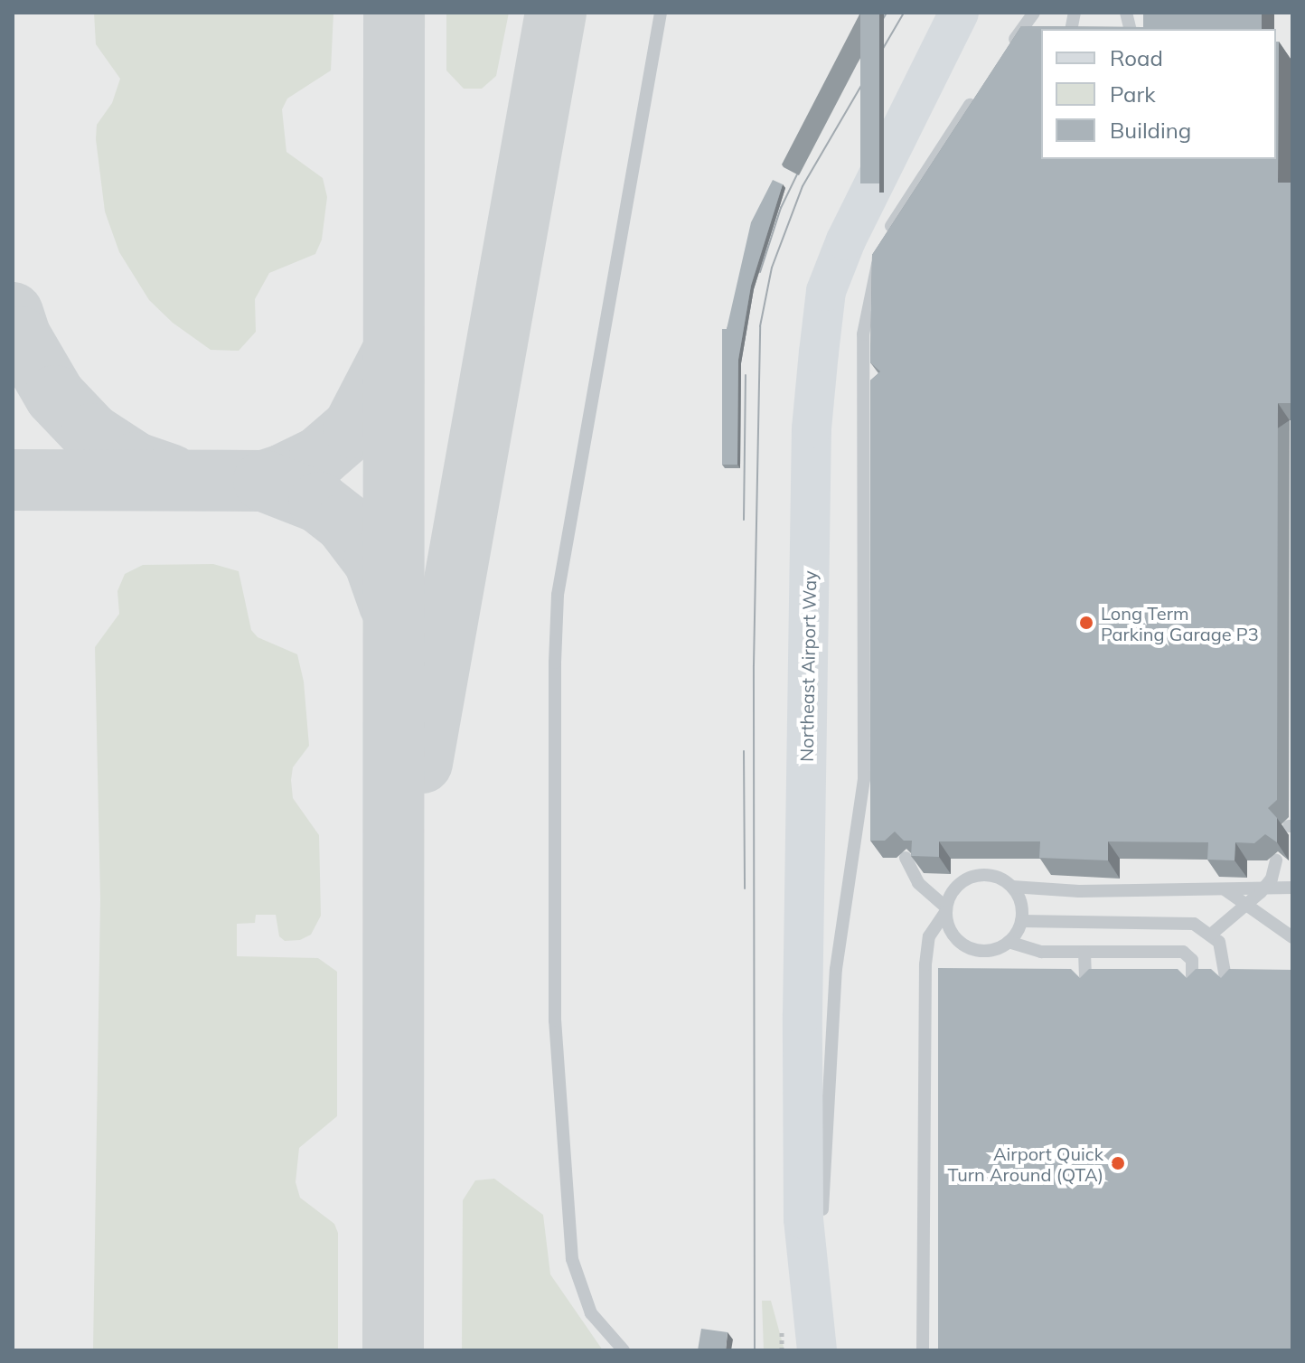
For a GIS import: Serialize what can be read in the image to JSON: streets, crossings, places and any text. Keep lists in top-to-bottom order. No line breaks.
{"streets":{"main road":["Northeast Airport Way"]},"places":["Long Term Parking Garage P3","Airport Quick Turn Around (QTA)"],"legend":["Road","Park","Building"]}
